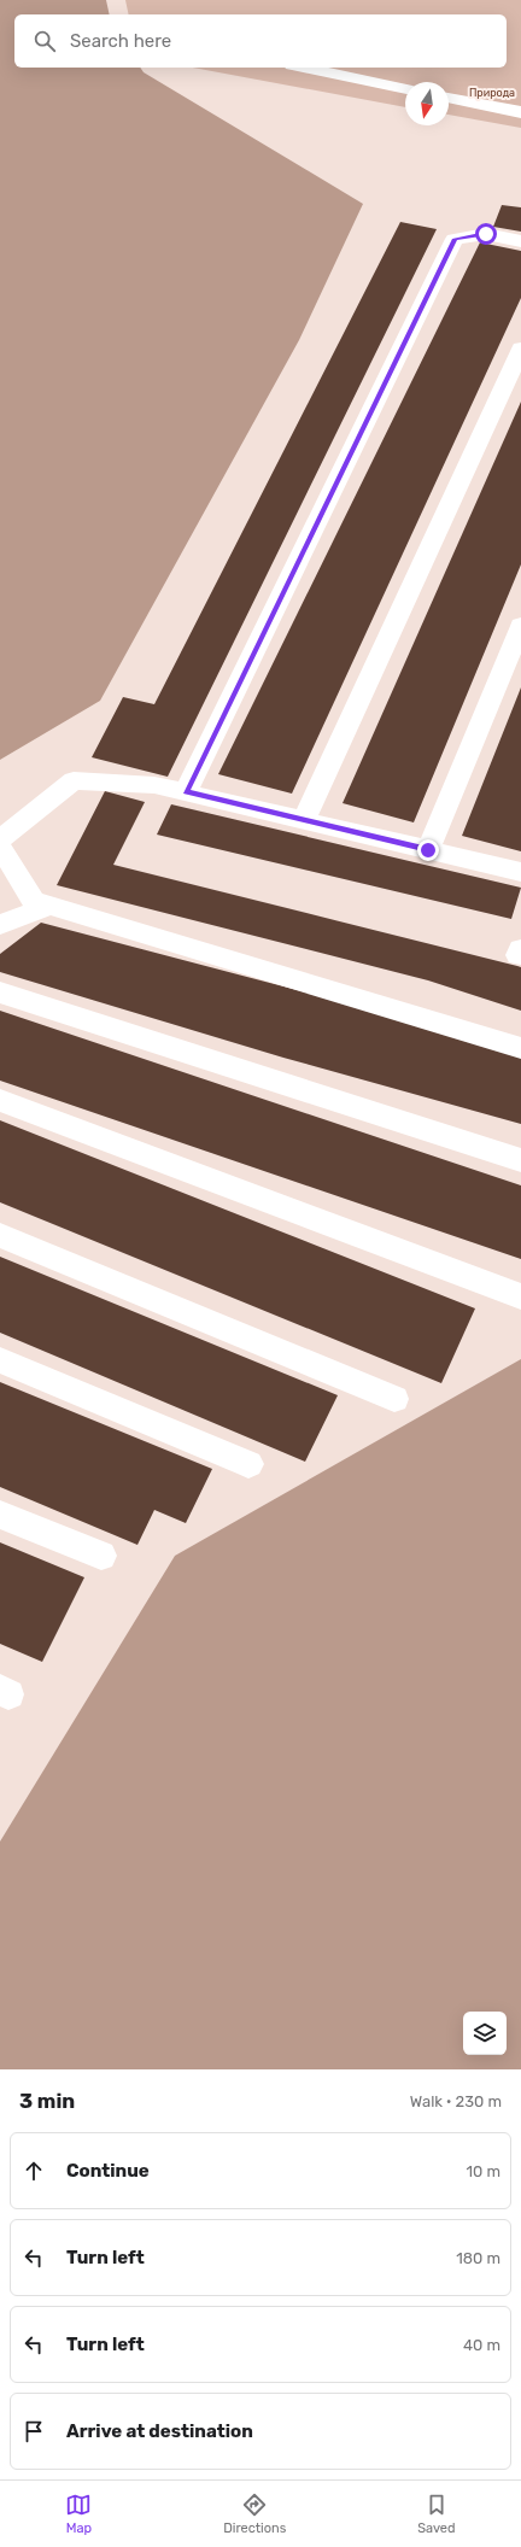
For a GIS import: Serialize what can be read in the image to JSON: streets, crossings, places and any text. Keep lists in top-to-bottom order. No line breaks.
{"parks":["Природа"],"north":"bottom","page":{"search":"Search here","heading":["3 min","Walk · 230 m"],"list":[["Continue","10 m"],["Turn left","180 m"],["Turn left","40 m"],"Arrive at destination"],"nav":["Map","Directions","Saved"]}}
